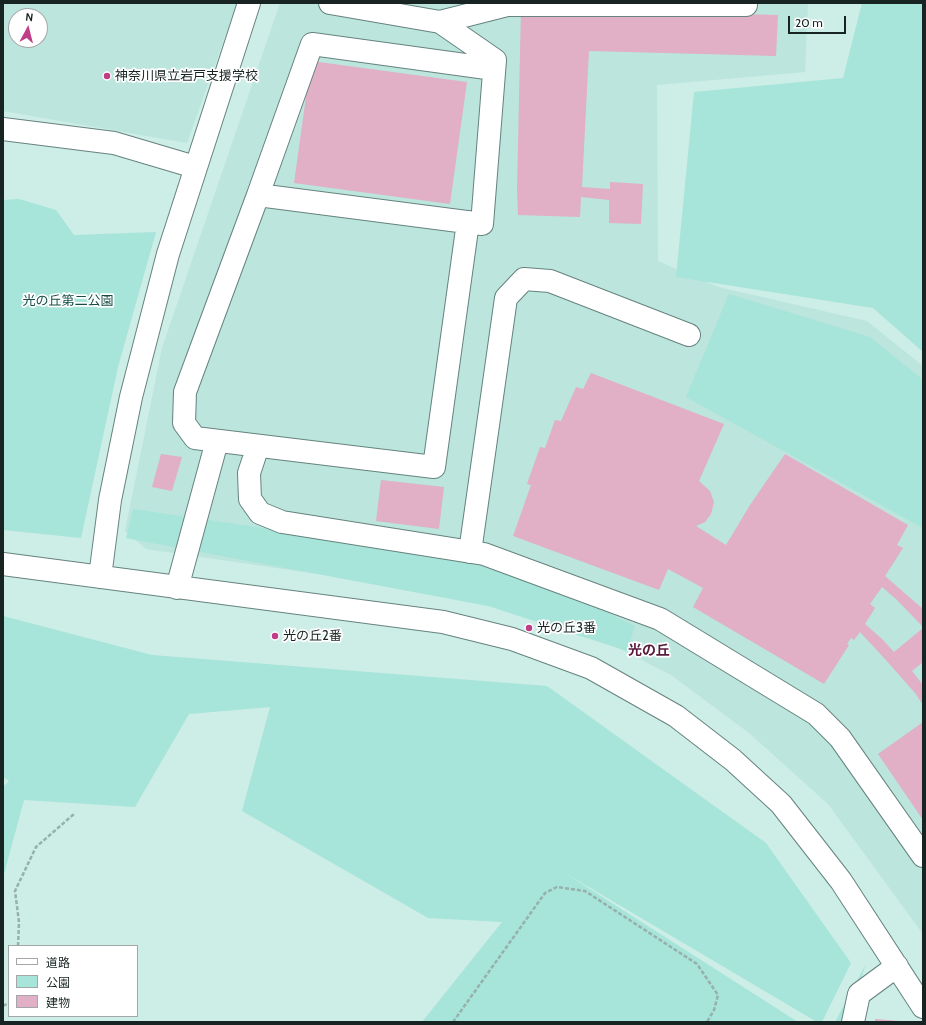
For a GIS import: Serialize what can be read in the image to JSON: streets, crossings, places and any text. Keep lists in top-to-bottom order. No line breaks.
{"districts":["光の丘"],"parks":["光の丘第二公園"],"places":["神奈川県立岩戸支援学校","光の丘3番","光の丘2番"],"legend":["道路","公園","建物"],"scale_bar":"20 m","north":"top"}
